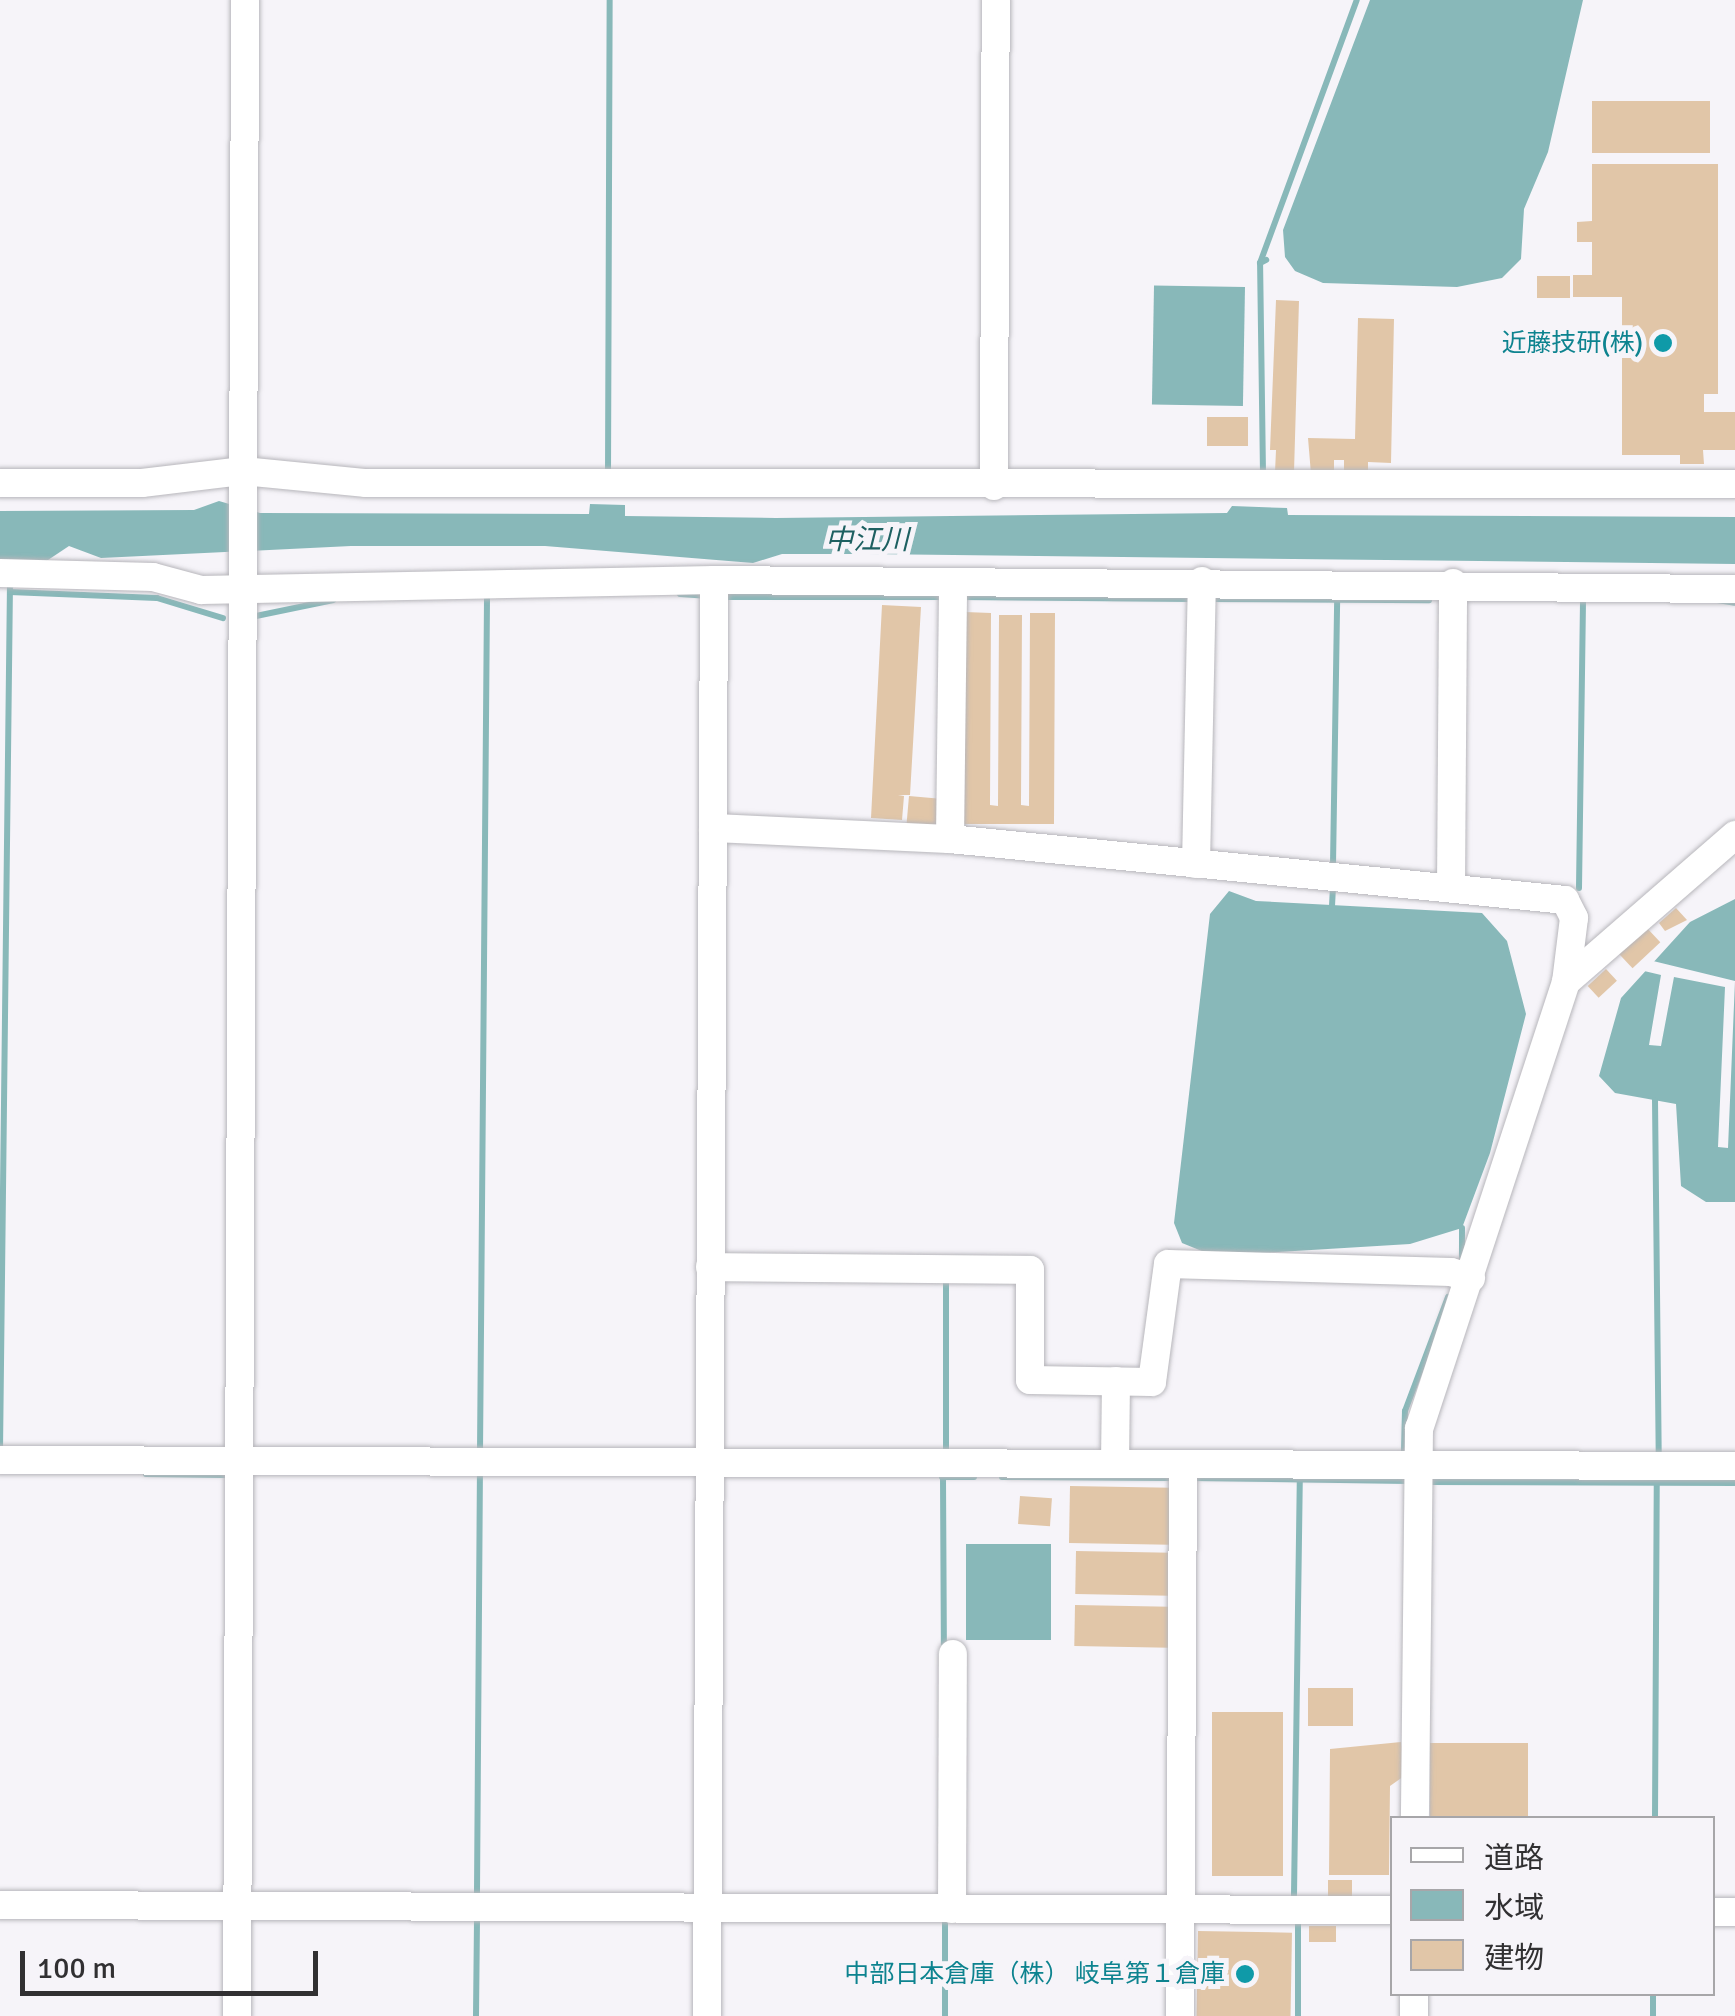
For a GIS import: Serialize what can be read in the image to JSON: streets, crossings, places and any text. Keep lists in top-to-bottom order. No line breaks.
{"water":["中江川"],"places":["近藤技研(株)","中部日本倉庫（株） 岐阜第１倉庫"],"legend":["道路","水域","建物"],"scale_bar":"100 m"}
